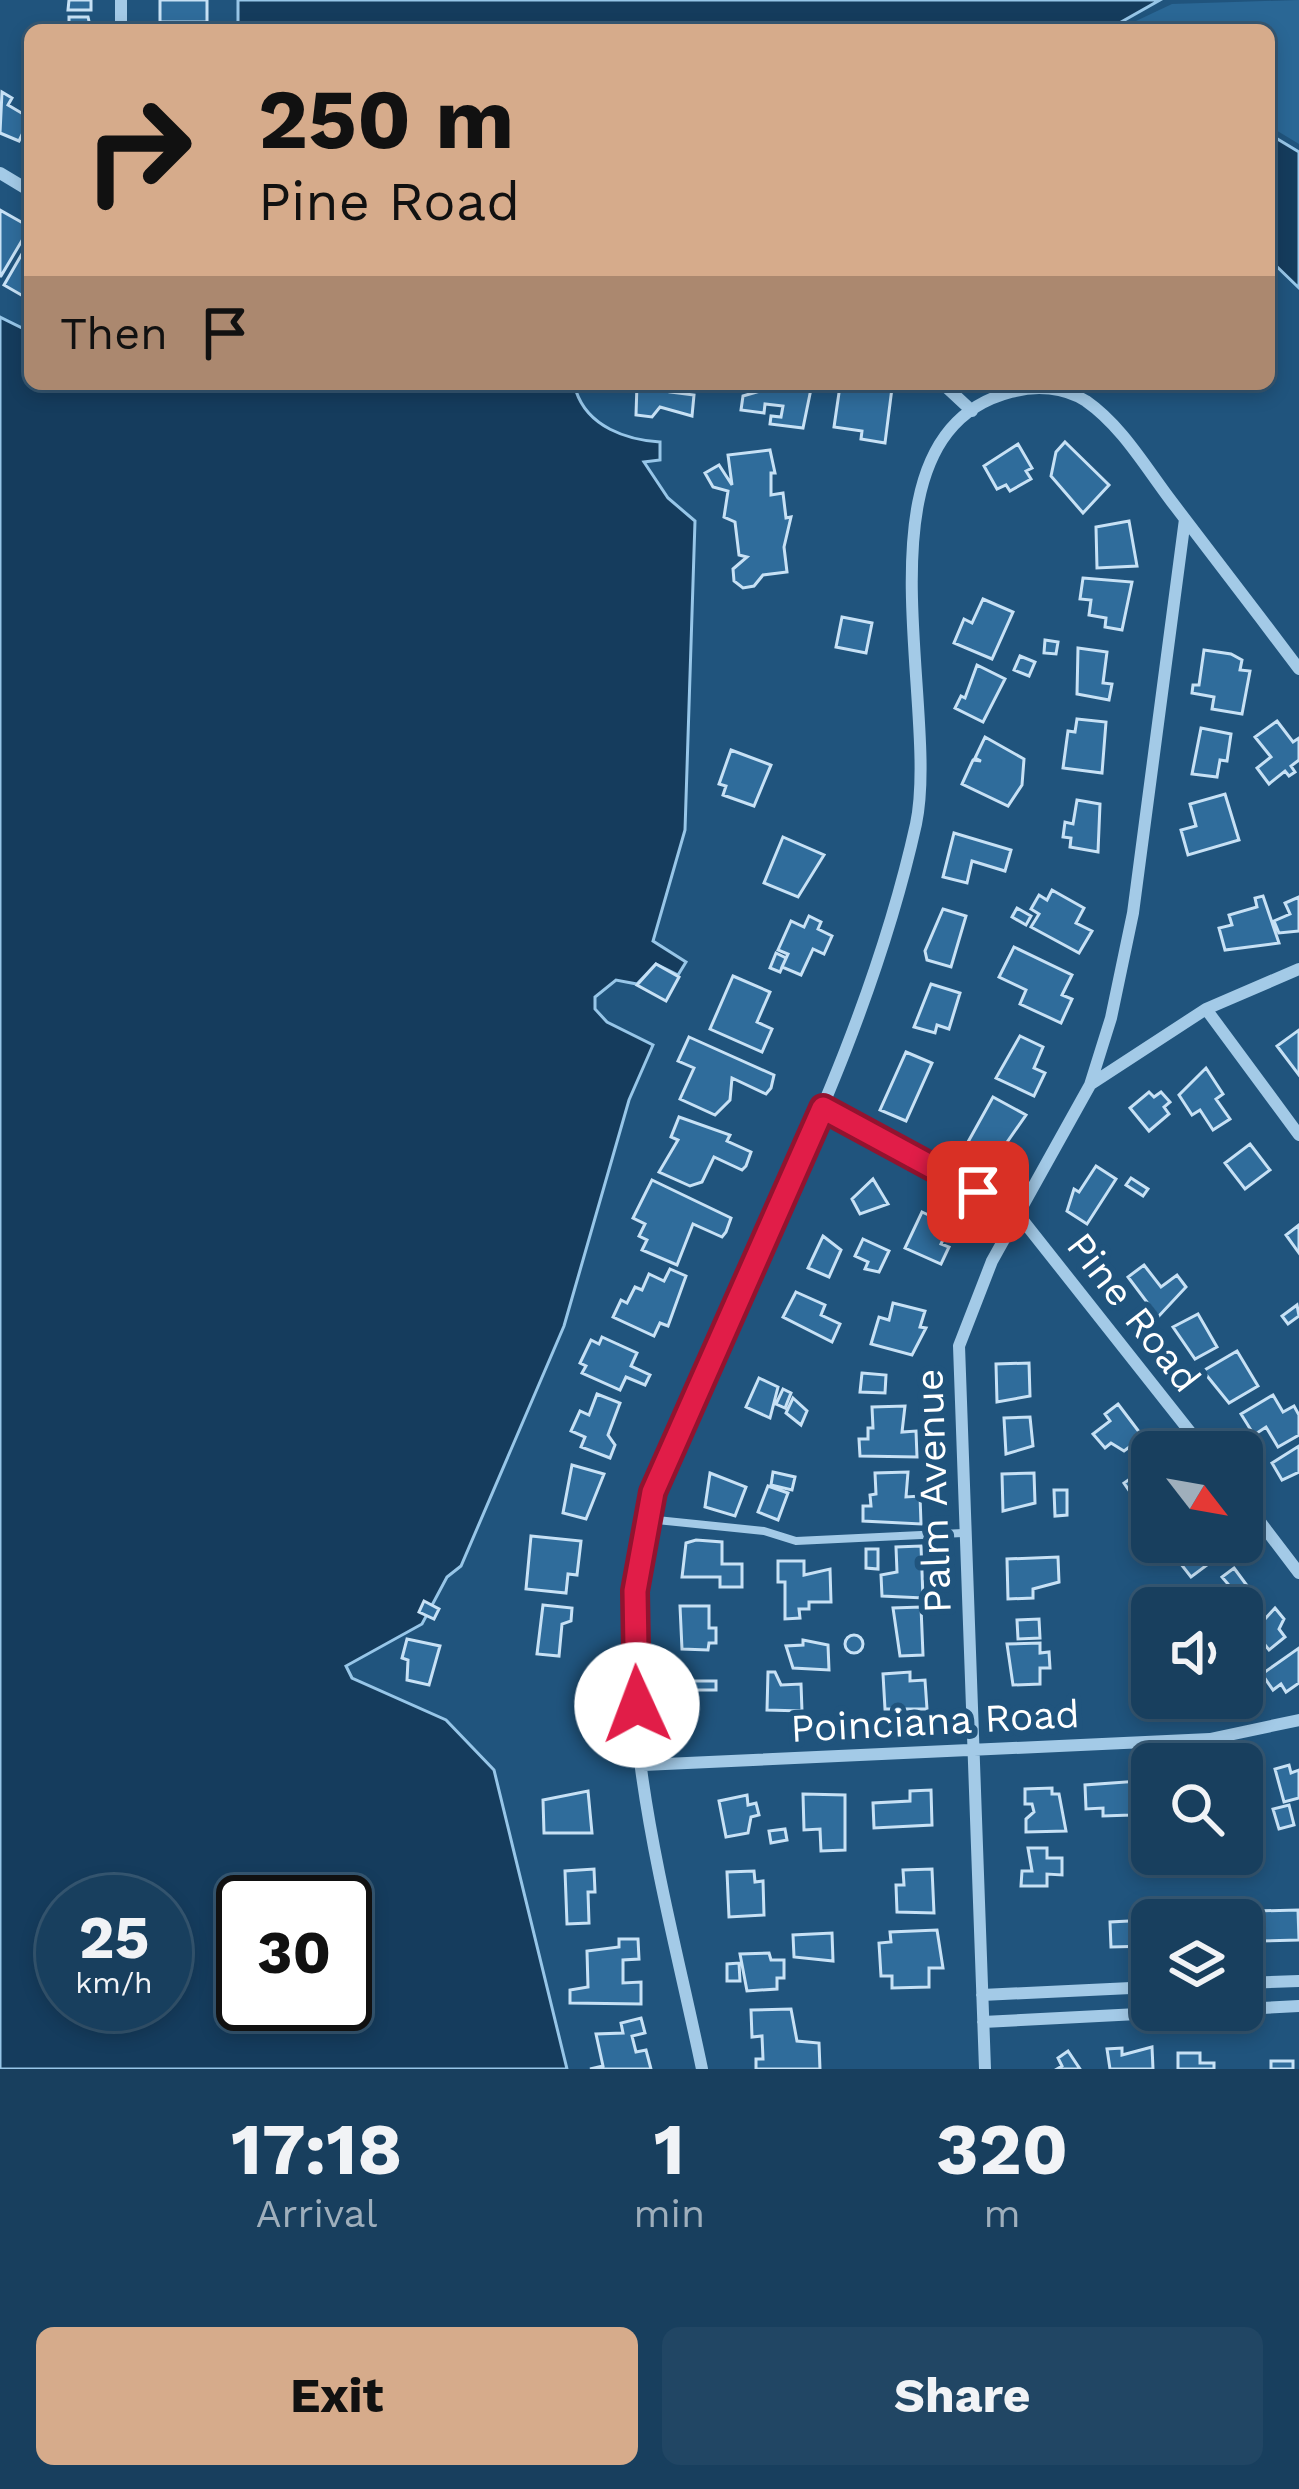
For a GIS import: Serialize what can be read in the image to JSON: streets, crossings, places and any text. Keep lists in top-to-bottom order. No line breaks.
{"streets":{"street":["Pine Road","Palm Avenue","Poinciana Road"]},"crossings":[["Pine Road","Palm Avenue"],["Palm Avenue","Poinciana Road"]],"north":"bottom right","page":{"turn":["250 m","Pine Road"],"then":"Then","speed":"25 km/h","limit":"30","eta":["17:18","Arrival","1","min","320","m"],"buttons":["Exit","Share"]}}
